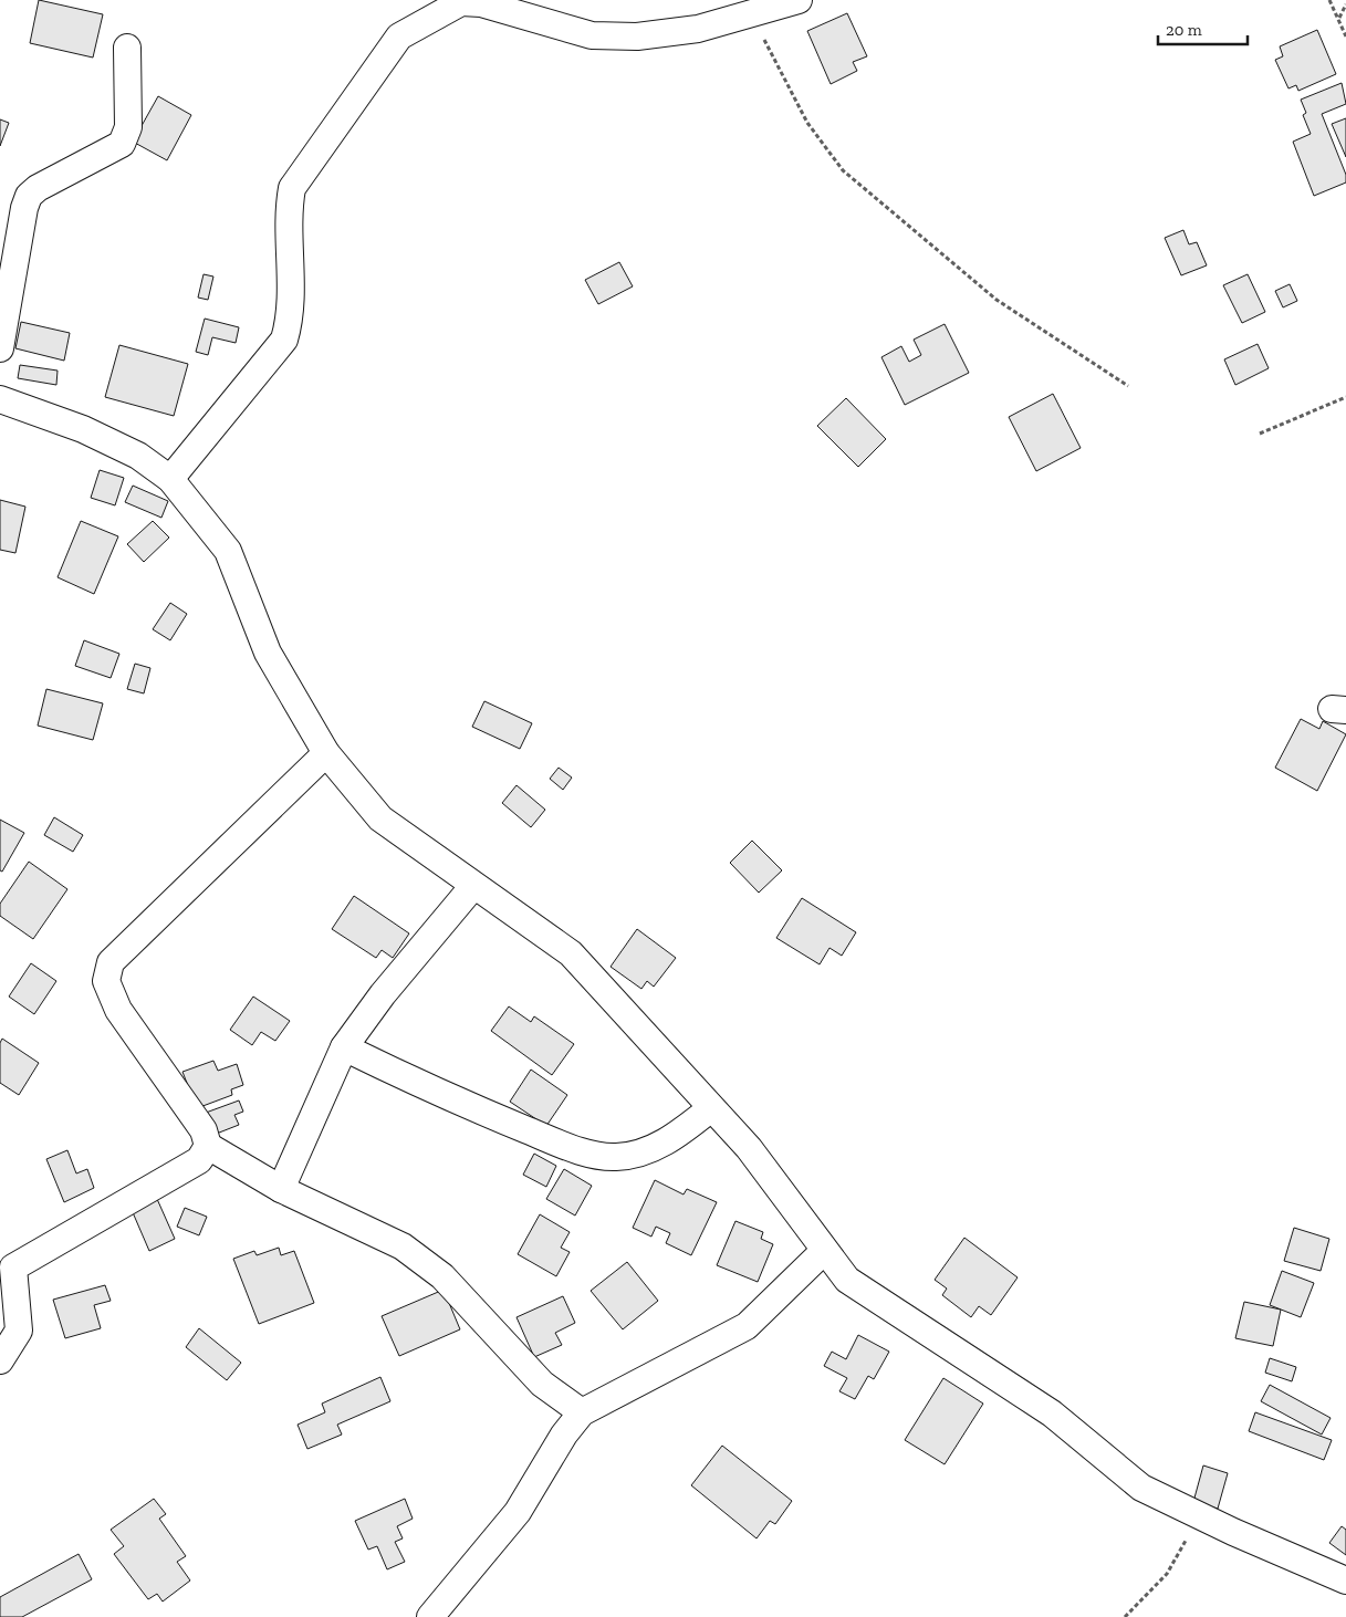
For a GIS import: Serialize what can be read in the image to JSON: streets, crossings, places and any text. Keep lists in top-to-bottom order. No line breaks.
{"scale_bar":"20 m"}
